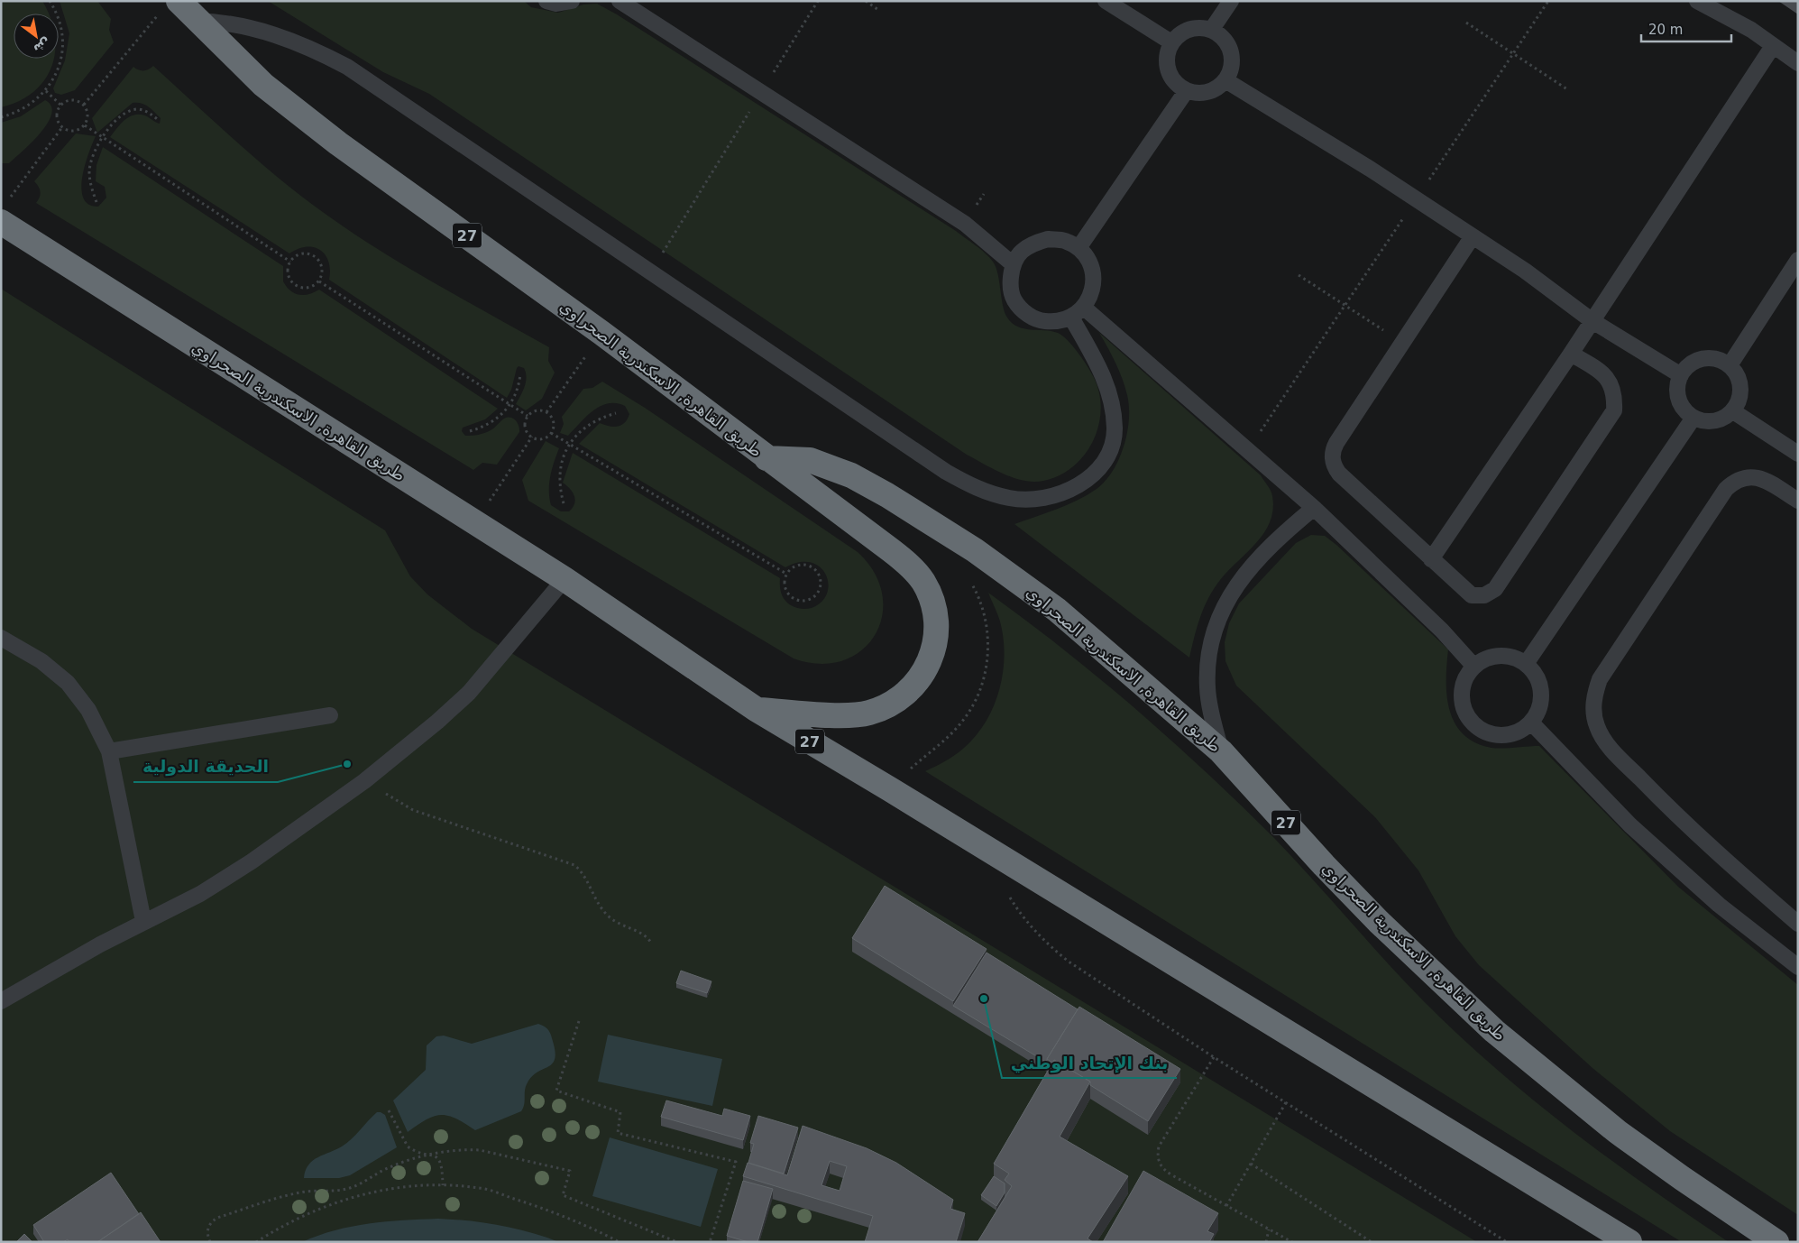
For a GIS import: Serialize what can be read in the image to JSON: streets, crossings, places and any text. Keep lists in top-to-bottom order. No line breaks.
{"streets":{"highway":["27","طريق القاهرة, الاسكندرية الصحراوي"]},"crossings":[["27","طريق القاهرة, الاسكندرية الصحراوي"]],"places":["الحديقة الدولية","بنك الإتحاد الوطني"],"scale_bar":"20 m","north":"bottom right"}
